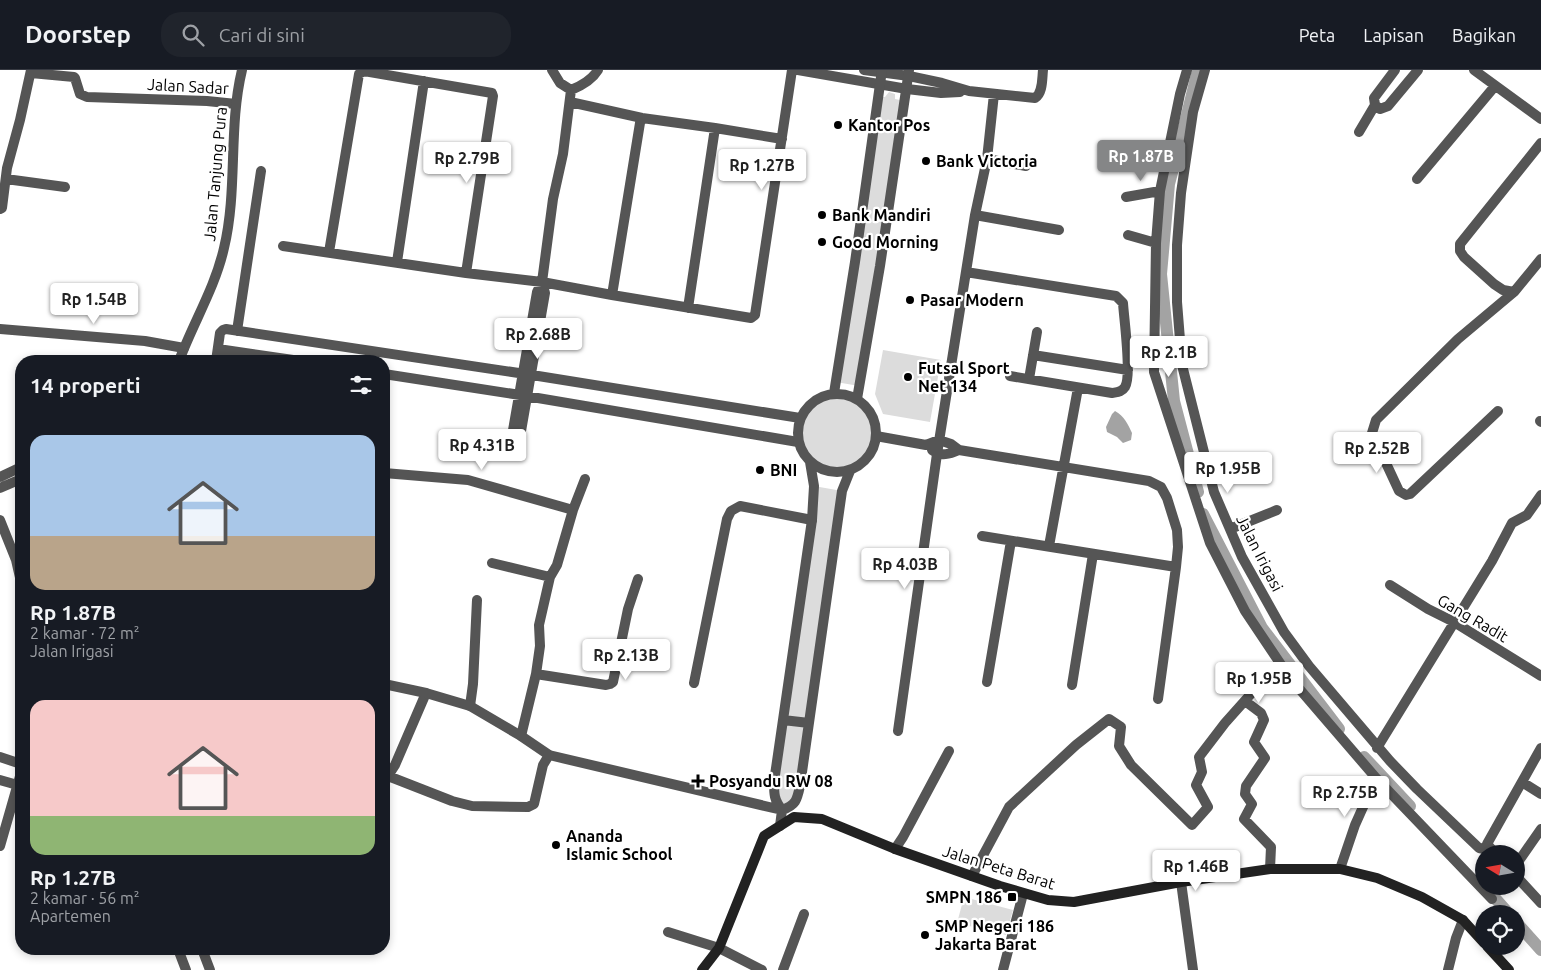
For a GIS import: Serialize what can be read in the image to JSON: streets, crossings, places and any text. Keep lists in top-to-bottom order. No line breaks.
{"streets":{"main road":["Jalan Peta Barat"],"street":["Jalan Sadar","Jalan Tanjung Pura","Jalan Irigasi","Gang Radit"]},"crossings":[["Jalan Sadar","Jalan Tanjung Pura"]],"places":{"other":["Kantor Pos","Bank Victoria","Bank Mandiri","Good Morning","Pasar Modern","Futsal Sport Net 134","BNI","Ananda Islamic School","SMP Negeri 186 Jakarta Barat"],"health":["Posyandu RW 08"],"transit":["SMPN 186"]},"north":"left","page":{"header":"Doorstep","search":"Cari di sini","nav":["Peta","Lapisan","Bagikan"],"price":["Rp 1.87B","Rp 2.79B","Rp 1.27B","Rp 1.54B","Rp 2.68B","Rp 2.1B","Rp 4.31B","Rp 2.52B","Rp 1.95B","Rp 4.03B","Rp 2.13B","Rp 1.95B","Rp 2.75B","Rp 1.46B"],"heading":"14 properti","list":[{"name":"Rp 1.87B","note":"2 kamar · 72 m² · Jalan Irigasi"},{"name":"Rp 1.27B","note":"2 kamar · 56 m² · Apartemen"}]}}
